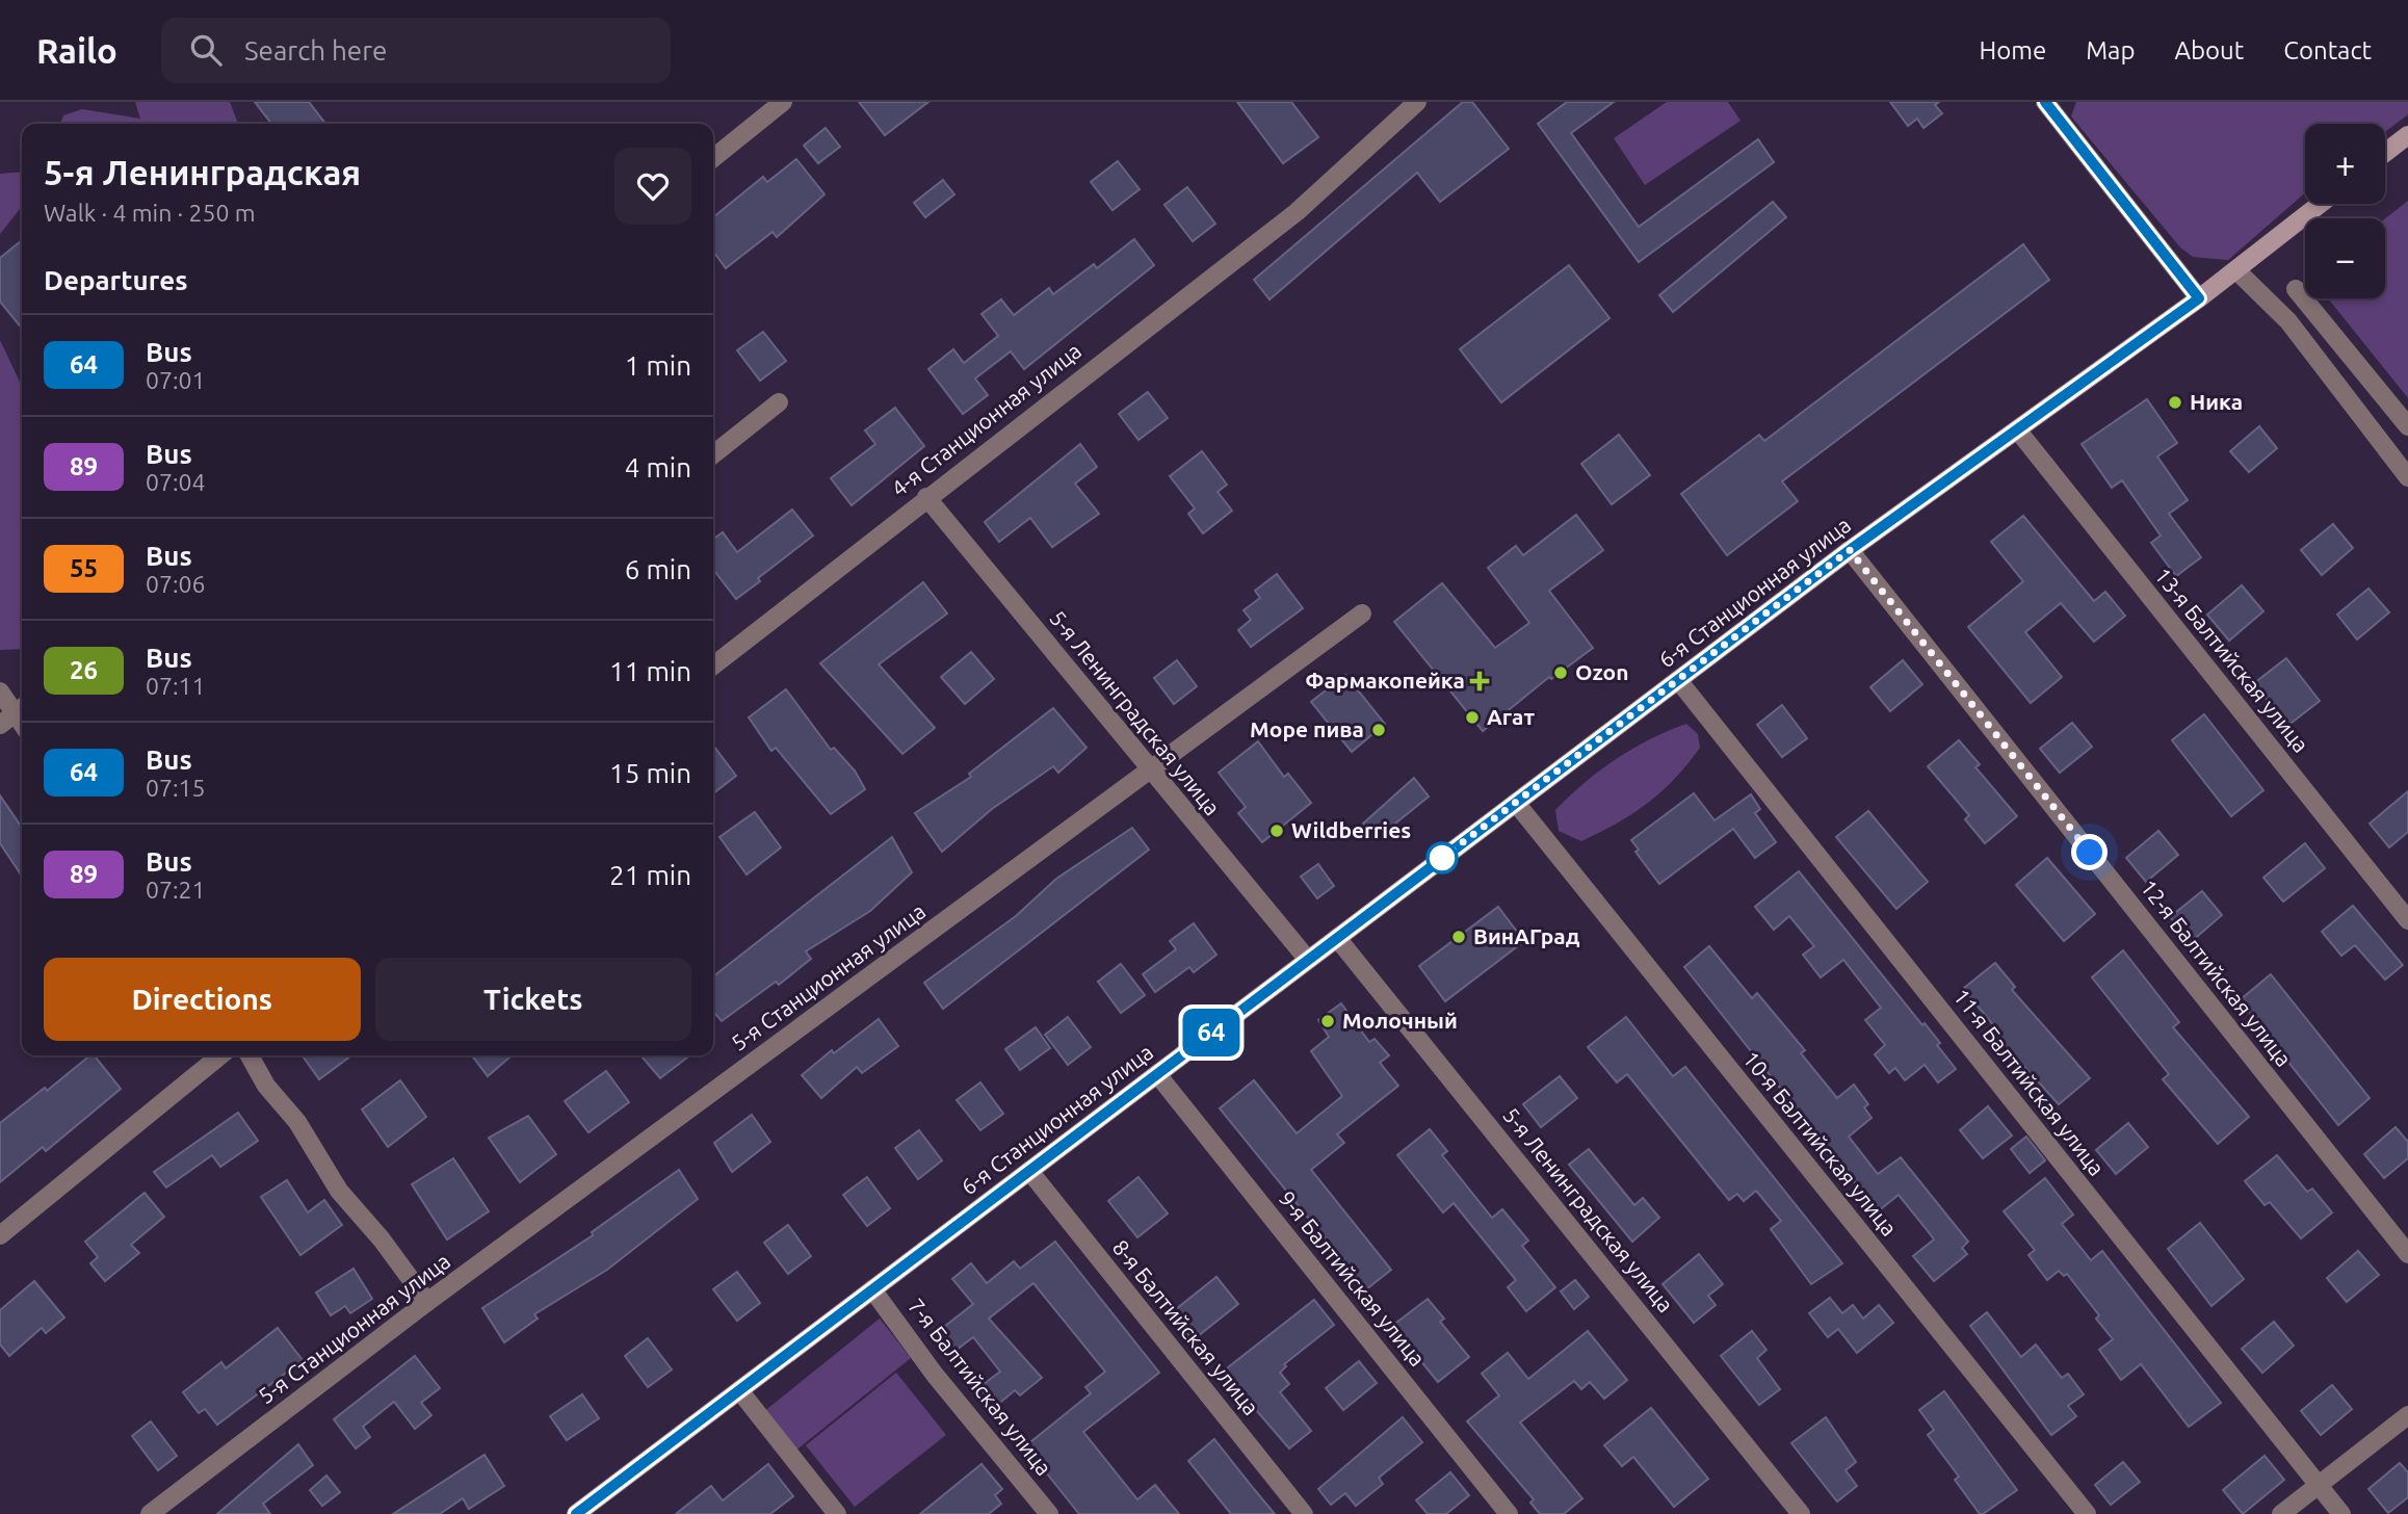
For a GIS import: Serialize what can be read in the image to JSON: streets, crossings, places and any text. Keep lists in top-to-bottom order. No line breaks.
{"streets":{"main road":["6-я Станционная улица"],"street":["4-я Станционная улица","13-я Балтийская улица","5-я Ленинградская улица","12-я Балтийская улица","5-я Станционная улица","11-я Балтийская улица","10-я Балтийская улица","9-я Балтийская улица","8-я Балтийская улица","7-я Балтийская улица"]},"crossings":[["4-я Станционная улица","5-я Ленинградская улица"],["6-я Станционная улица","13-я Балтийская улица"],["6-я Станционная улица","5-я Ленинградская улица"],["6-я Станционная улица","12-я Балтийская улица"],["6-я Станционная улица","11-я Балтийская улица"],["6-я Станционная улица","10-я Балтийская улица"],["6-я Станционная улица","9-я Балтийская улица"],["6-я Станционная улица","8-я Балтийская улица"],["6-я Станционная улица","7-я Балтийская улица"],["5-я Ленинградская улица","5-я Станционная улица"]],"places":{"other":["Ника","Ozon","Агат","Море пива","Wildberries","ВинАГрад","Молочный"],"health":["Фармакопейка"]},"lines":["bus line 64"],"page":{"header":"Railo","search":"Search here","nav":["Home","Map","About","Contact"],"on_map":"64","map_buttons":["+","−"],"heading":[["5-я Ленинградская","Walk · 4 min · 250 m"],"Departures"],"list":[{"mark":"64","name":"Bus","note":"07:01","value":"1 min"},{"mark":"89","name":"Bus","note":"07:04","value":"4 min"},{"mark":"55","name":"Bus","note":"07:06","value":"6 min"},{"mark":"26","name":"Bus","note":"07:11","value":"11 min"},{"mark":"64","name":"Bus","note":"07:15","value":"15 min"},{"mark":"89","name":"Bus","note":"07:21","value":"21 min"}],"buttons":["Directions","Tickets"]}}
